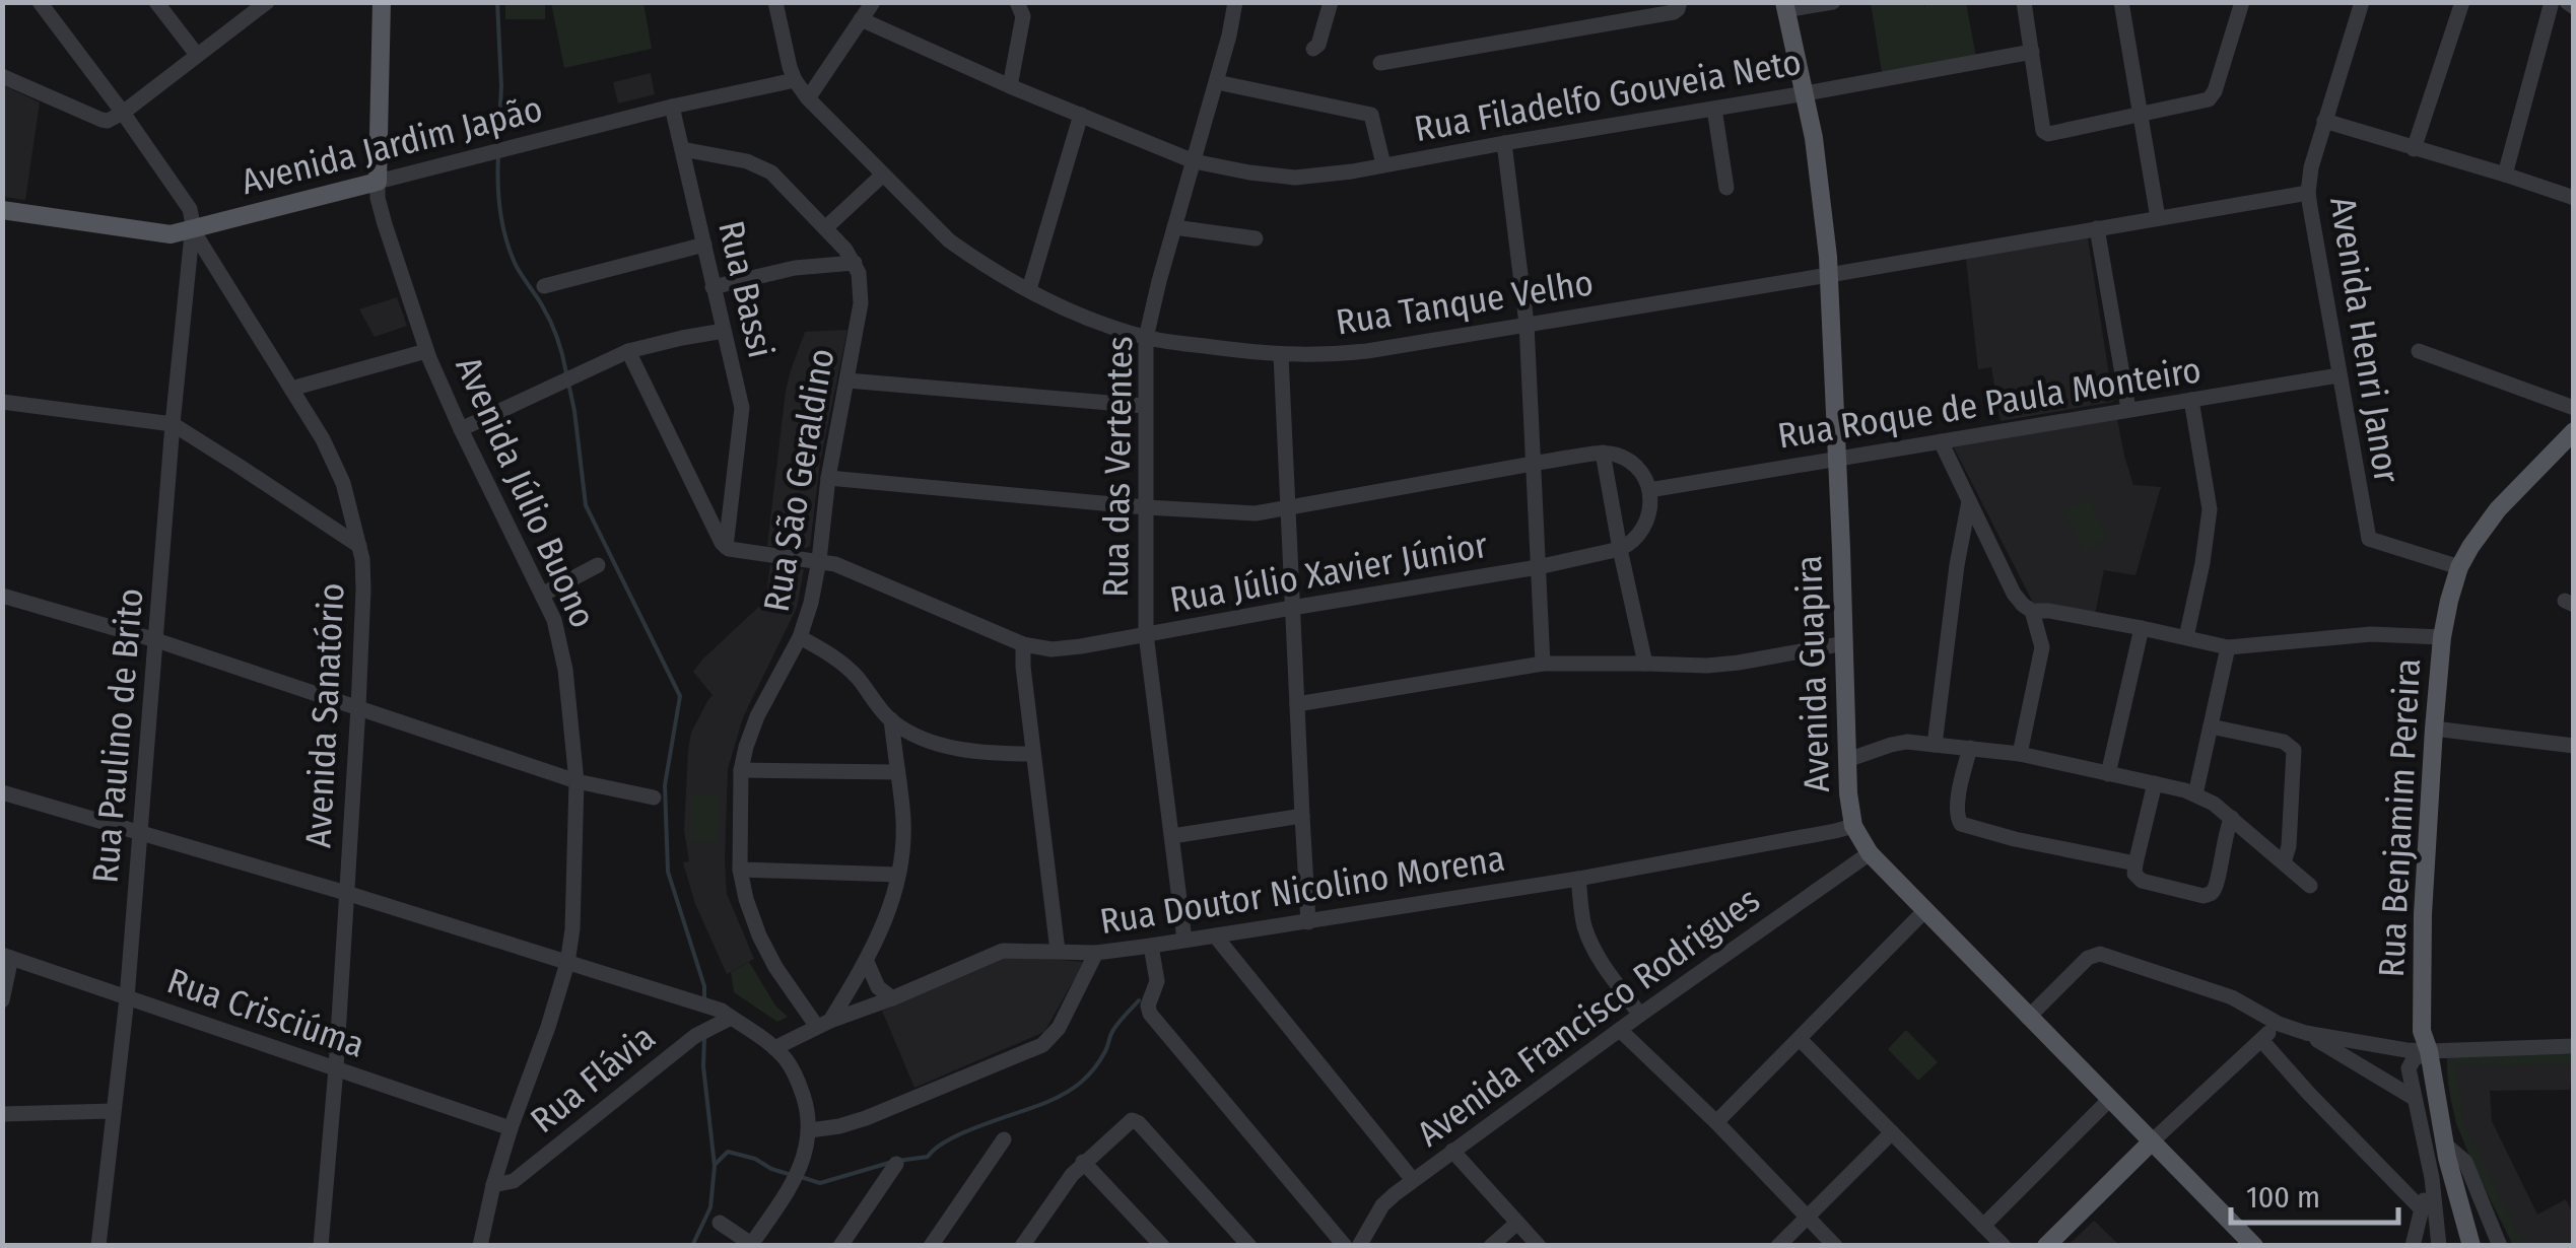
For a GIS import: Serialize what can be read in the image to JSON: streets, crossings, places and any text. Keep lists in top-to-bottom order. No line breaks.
{"streets":{"main road":["Avenida Jardim Japão","Avenida Júlio Buono","Avenida Guapira","Rua Benjamim Pereira"],"street":["Rua Filadelfo Gouveia Neto","Rua Bassi","Rua Tanque Velho","Avenida Henri Janor","Rua Roque de Paula Monteiro","Rua das Vertentes","Rua São Geraldino","Rua Júlio Xavier Júnior","Avenida Sanatório","Rua Paulino de Brito","Rua Doutor Nicolino Morena","Rua Crisciúma","Avenida Francisco Rodrigues","Rua Flávia"]},"crossings":[["Rua Filadelfo Gouveia Neto","Rua das Vertentes"],["Rua Filadelfo Gouveia Neto","Avenida Guapira"],["Avenida Jardim Japão","Rua Bassi"],["Avenida Jardim Japão","Rua Tanque Velho"],["Avenida Jardim Japão","Avenida Júlio Buono"],["Avenida Jardim Japão","Avenida Sanatório"],["Rua Bassi","Rua Júlio Xavier Júnior"],["Rua Tanque Velho","Avenida Henri Janor"],["Rua Tanque Velho","Rua das Vertentes"],["Rua Tanque Velho","Avenida Guapira"],["Avenida Henri Janor","Rua Roque de Paula Monteiro"],["Avenida Henri Janor","Rua Benjamim Pereira"],["Rua Roque de Paula Monteiro","Avenida Guapira"],["Rua das Vertentes","Rua Júlio Xavier Júnior"],["Rua das Vertentes","Rua Doutor Nicolino Morena"],["Rua São Geraldino","Rua Júlio Xavier Júnior"],["Rua São Geraldino","Rua Doutor Nicolino Morena"],["Avenida Júlio Buono","Rua Crisciúma"],["Avenida Júlio Buono","Rua Flávia"],["Avenida Guapira","Rua Doutor Nicolino Morena"],["Avenida Guapira","Avenida Francisco Rodrigues"],["Avenida Sanatório","Rua Paulino de Brito"],["Avenida Sanatório","Rua Crisciúma"],["Rua Paulino de Brito","Rua Crisciúma"]],"scale_bar":"100 m"}
